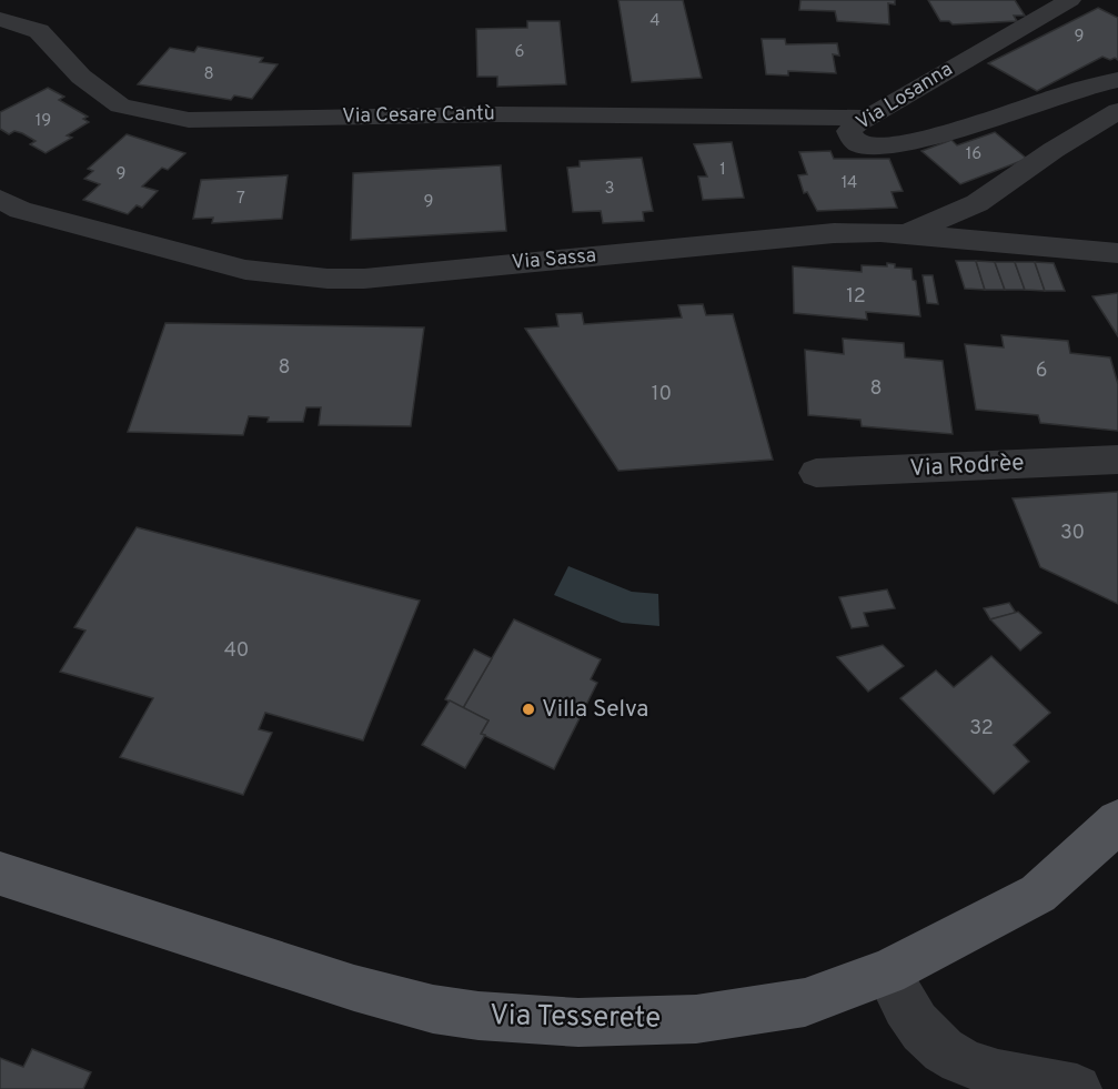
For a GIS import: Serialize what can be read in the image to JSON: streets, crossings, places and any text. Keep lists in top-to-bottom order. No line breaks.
{"streets":{"main road":["Via Tesserete"],"street":["Via Losanna","Via Cesare Cantù","Via Sassa","Via Rodrèe"]},"crossings":[["Via Losanna","Via Cesare Cantù"]],"places":["Villa Selva"],"house_numbers":["4","9","6","8","19","16","1","9","14","3","7","9","12","8","6","8","10","30","40","32"]}
